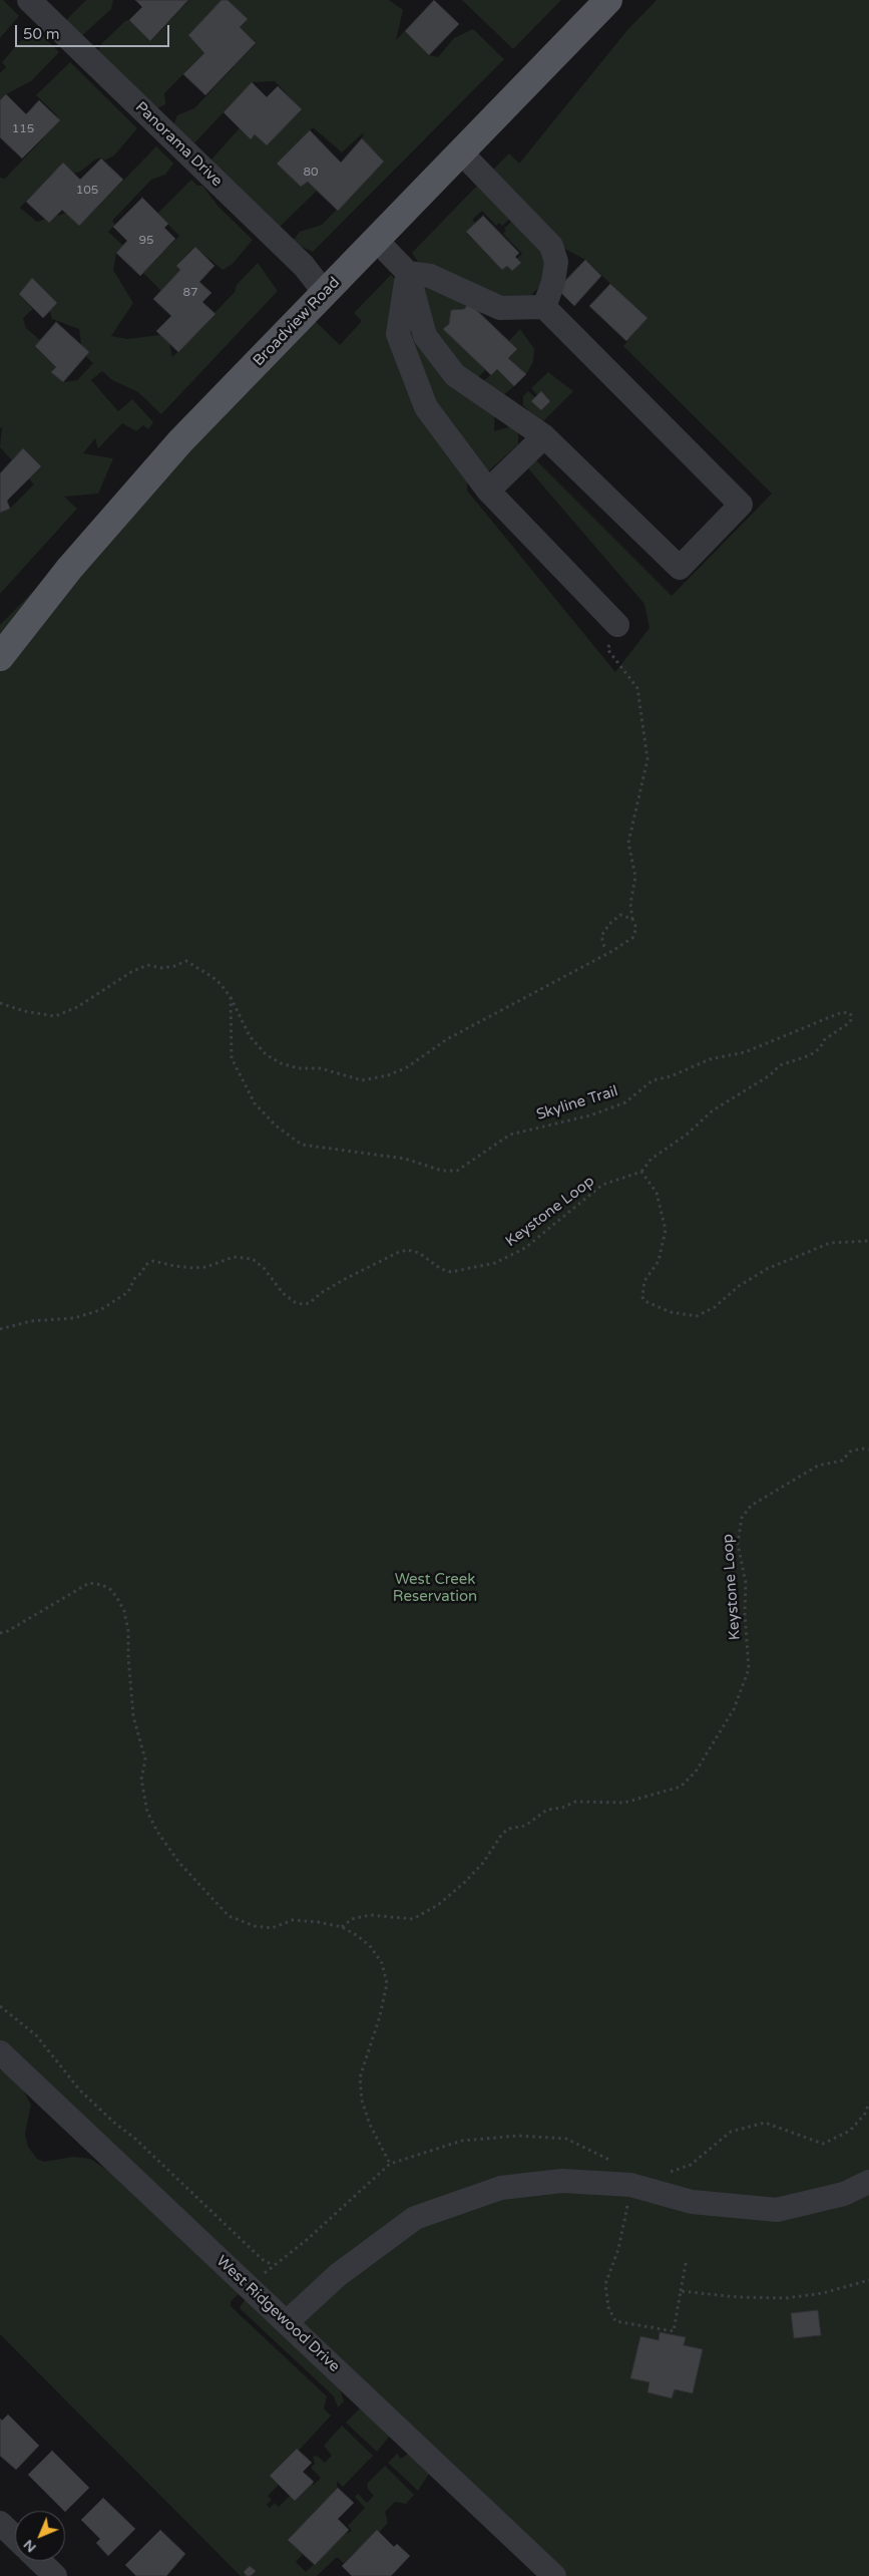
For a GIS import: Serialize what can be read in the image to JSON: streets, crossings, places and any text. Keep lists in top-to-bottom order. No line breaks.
{"streets":{"main road":["Broadview Road"],"street":["Panorama Drive","West Ridgewood Drive"],"path":["Skyline Trail","Keystone Loop"]},"crossings":[["Panorama Drive","Broadview Road"],["Skyline Trail","Keystone Loop"]],"parks":["West Creek Reservation"],"house_numbers":["115","80","105","95","87"],"scale_bar":"50 m","north":"bottom left"}
